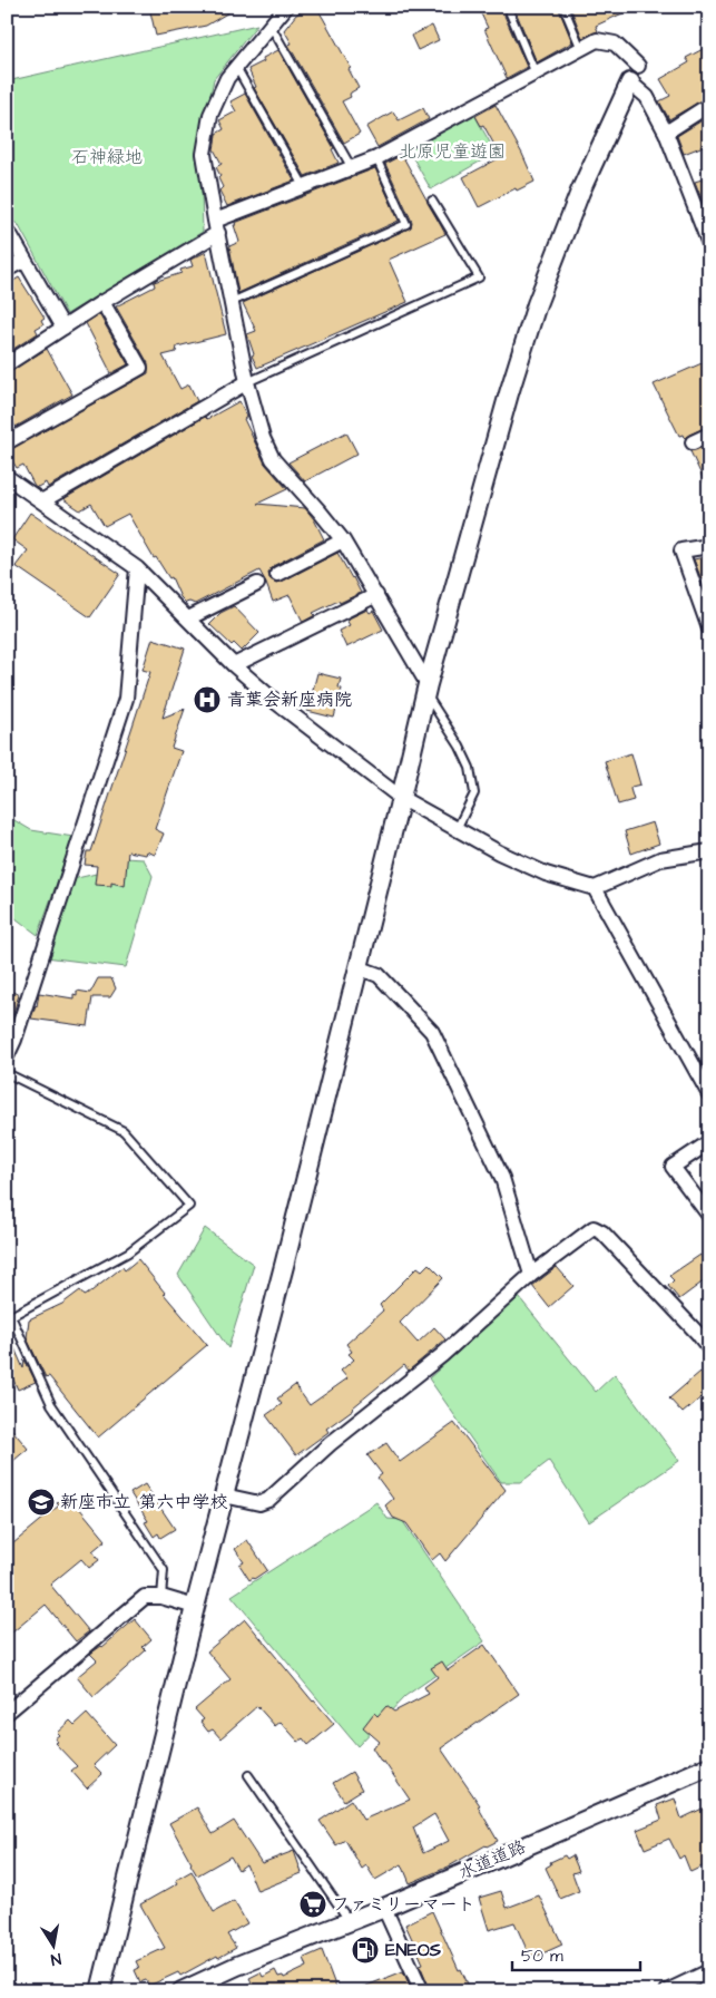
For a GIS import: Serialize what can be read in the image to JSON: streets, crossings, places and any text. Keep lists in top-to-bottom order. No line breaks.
{"streets":{"street":["水道道路"]},"parks":["北原児童遊園","石神緑地"],"places":{"hospital":["青葉会新座病院"],"school or university":["新座市立 第六中学校"],"supermarket":["ファミリーマート"],"fuel station":["ENEOS"]},"scale_bar":"50 m","north":"bottom"}
